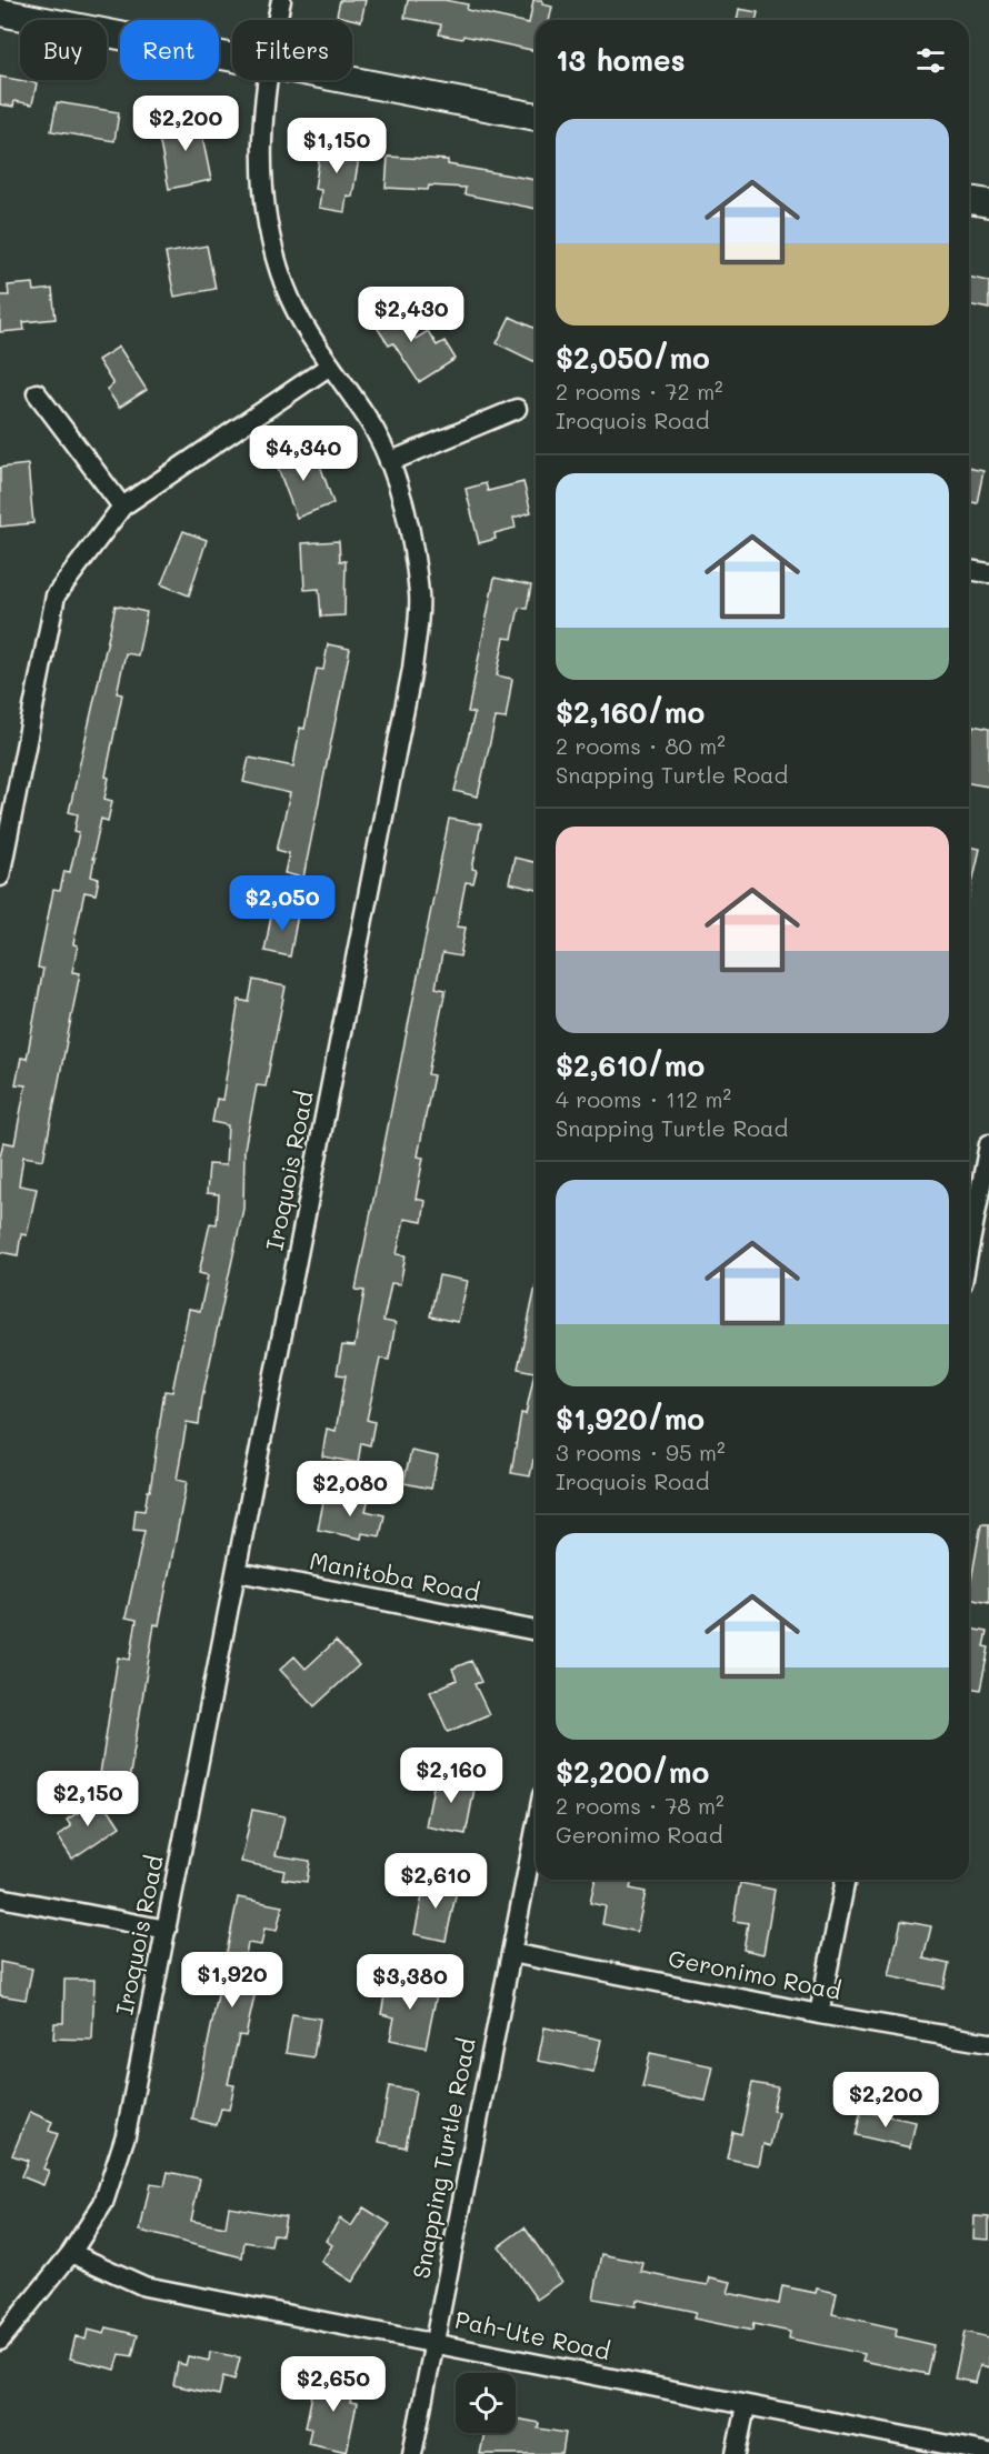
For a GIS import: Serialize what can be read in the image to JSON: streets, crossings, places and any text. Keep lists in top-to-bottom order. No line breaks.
{"streets":{"street":["Iroquois Road","Manitoba Road","Geronimo Road","Snapping Turtle Road","Pah-Ute Road"]},"crossings":[["Iroquois Road","Manitoba Road"],["Iroquois Road","Pah-Ute Road"],["Geronimo Road","Snapping Turtle Road"],["Snapping Turtle Road","Pah-Ute Road"]],"page":{"chip":["Buy","Rent","Filters"],"heading":"13 homes","price":["$2,200","$1,150","$2,430","$4,340","$2,050","$2,080","$2,160","$2,150","$2,610","$1,920","$3,380","$2,200","$2,650"],"list":[{"name":"$2,050/mo","note":"2 rooms · 72 m² · Iroquois Road"},{"name":"$2,160/mo","note":"2 rooms · 80 m² · Snapping Turtle Road"},{"name":"$2,610/mo","note":"4 rooms · 112 m² · Snapping Turtle Road"},{"name":"$1,920/mo","note":"3 rooms · 95 m² · Iroquois Road"},{"name":"$2,200/mo","note":"2 rooms · 78 m² · Geronimo Road"}]}}
